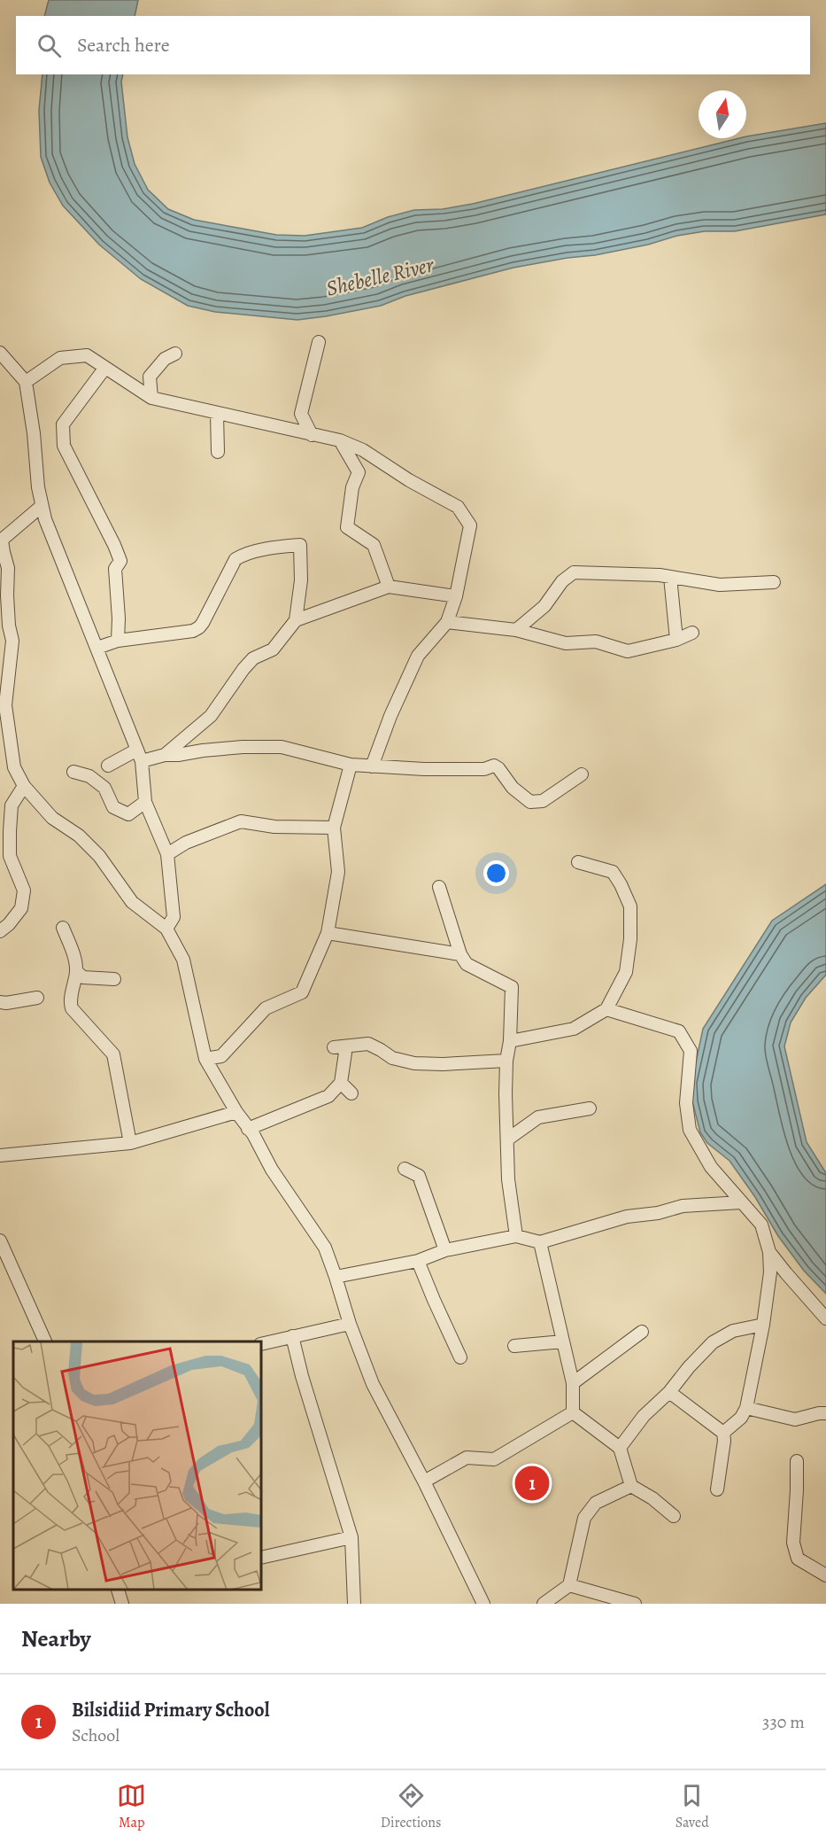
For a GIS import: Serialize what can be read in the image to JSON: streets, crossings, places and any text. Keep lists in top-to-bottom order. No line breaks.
{"water":["Shebelle River"],"north":"top","page":{"search":"Search here","pins":"1","heading":"Nearby","list":[{"mark":"1","name":"Bilsidiid Primary School","note":"School","value":"330 m"}],"nav":["Map","Directions","Saved"]}}
